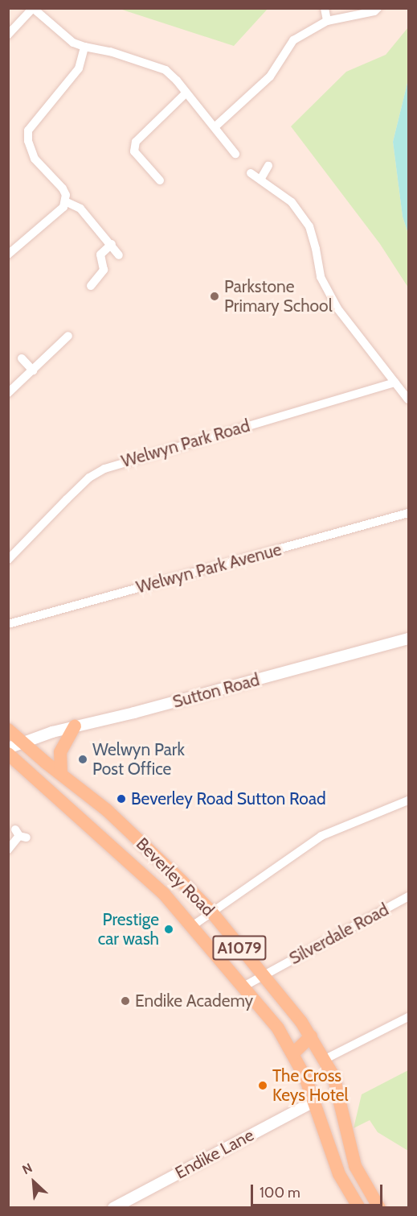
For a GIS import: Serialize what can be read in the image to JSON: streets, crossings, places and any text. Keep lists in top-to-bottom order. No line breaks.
{"streets":{"main road":["Beverley Road","A1079"],"street":["Welwyn Park Road","Welwyn Park Avenue","Sutton Road","Silverdale Road","Endike Lane"]},"crossings":[["Sutton Road","Beverley Road"],["Beverley Road","Silverdale Road"],["Beverley Road","Endike Lane"]],"places":["Parkstone Primary School","Welwyn Park Post Office","Beverley Road Sutton Road","Prestige car wash","Endike Academy","The Cross Keys Hotel"],"scale_bar":"100 m","north":"top left"}
